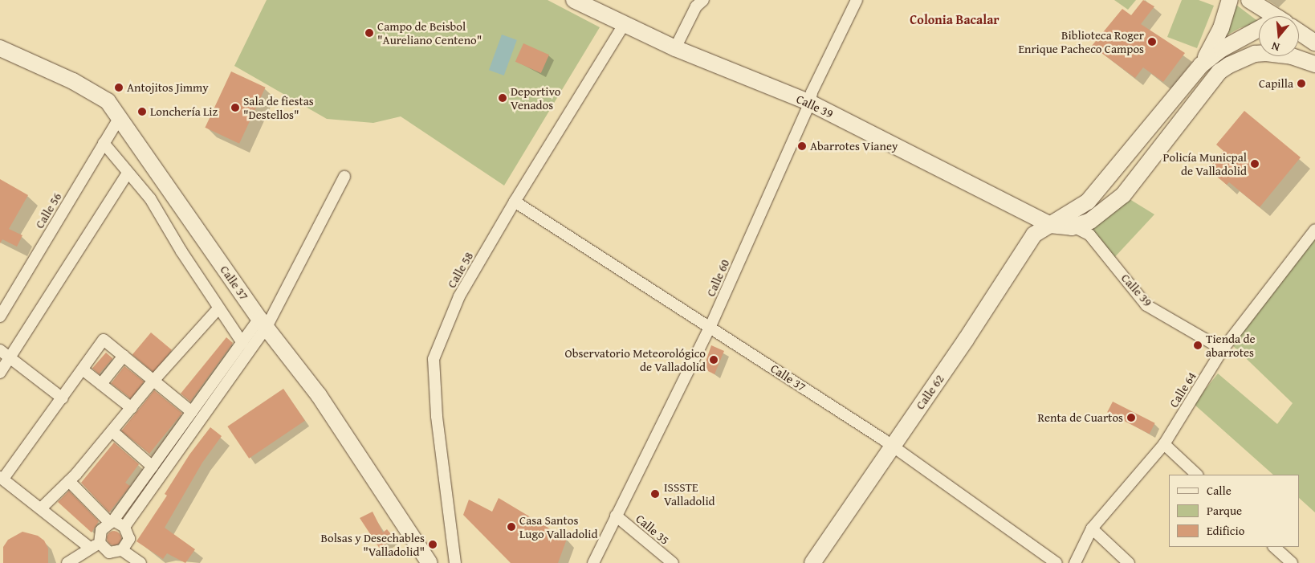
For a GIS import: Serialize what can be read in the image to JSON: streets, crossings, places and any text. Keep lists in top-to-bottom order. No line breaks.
{"streets":{"main road":["Calle 39","Calle 37","Calle 62"],"street":["Calle 56","Calle 58","Calle 60","Calle 64","Calle 35"]},"crossings":[["Calle 39","Calle 58"],["Calle 39","Calle 60"],["Calle 39","Calle 64"],["Calle 39","Calle 62"],["Calle 56","Calle 37"],["Calle 58","Calle 37"],["Calle 60","Calle 37"],["Calle 60","Calle 35"],["Calle 37","Calle 62"]],"districts":["Colonia Bacalar"],"places":["Campo de Beisbol \"Aureliano Centeno\"","Biblioteca Roger Enrique Pacheco Campos","Capilla","Antojitos Jimmy","Deportivo Venados","Sala de fiestas \"Destellos\"","Lonchería Liz","Abarrotes Vianey","Policía Municpal de Valladolid","Tienda de abarrotes","Observatorio Meteorológico de Valladolid","Renta de Cuartos","ISSSTE Valladolid","Casa Santos Lugo Valladolid","Bolsas y Desechables \"Valladolid\""],"legend":["Calle","Parque","Edificio"],"north":"bottom"}
